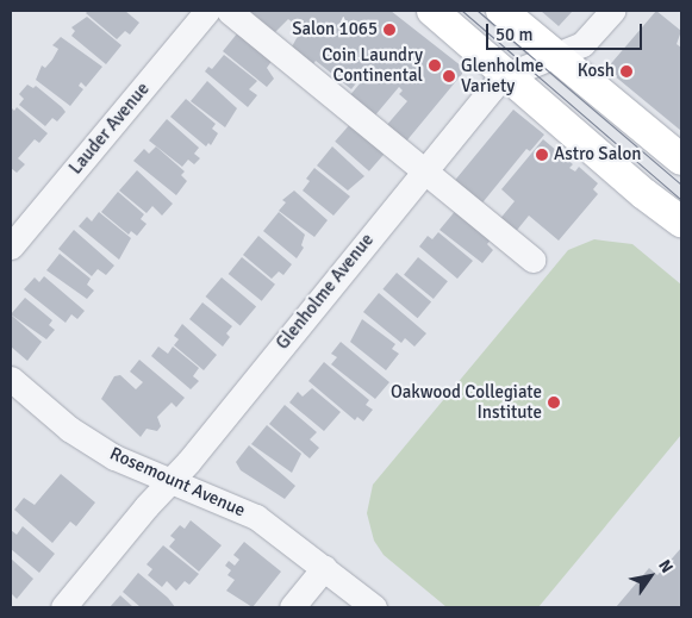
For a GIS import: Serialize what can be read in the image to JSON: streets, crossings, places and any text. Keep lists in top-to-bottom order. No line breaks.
{"streets":{"street":["Lauder Avenue","Glenholme Avenue","Rosemount Avenue"]},"crossings":[["Glenholme Avenue","Rosemount Avenue"]],"places":["Salon 1065","Coin Laundry Continental","Kosh","Glenholme Variety","Astro Salon","Oakwood Collegiate Institute"],"scale_bar":"50 m","north":"top right"}
